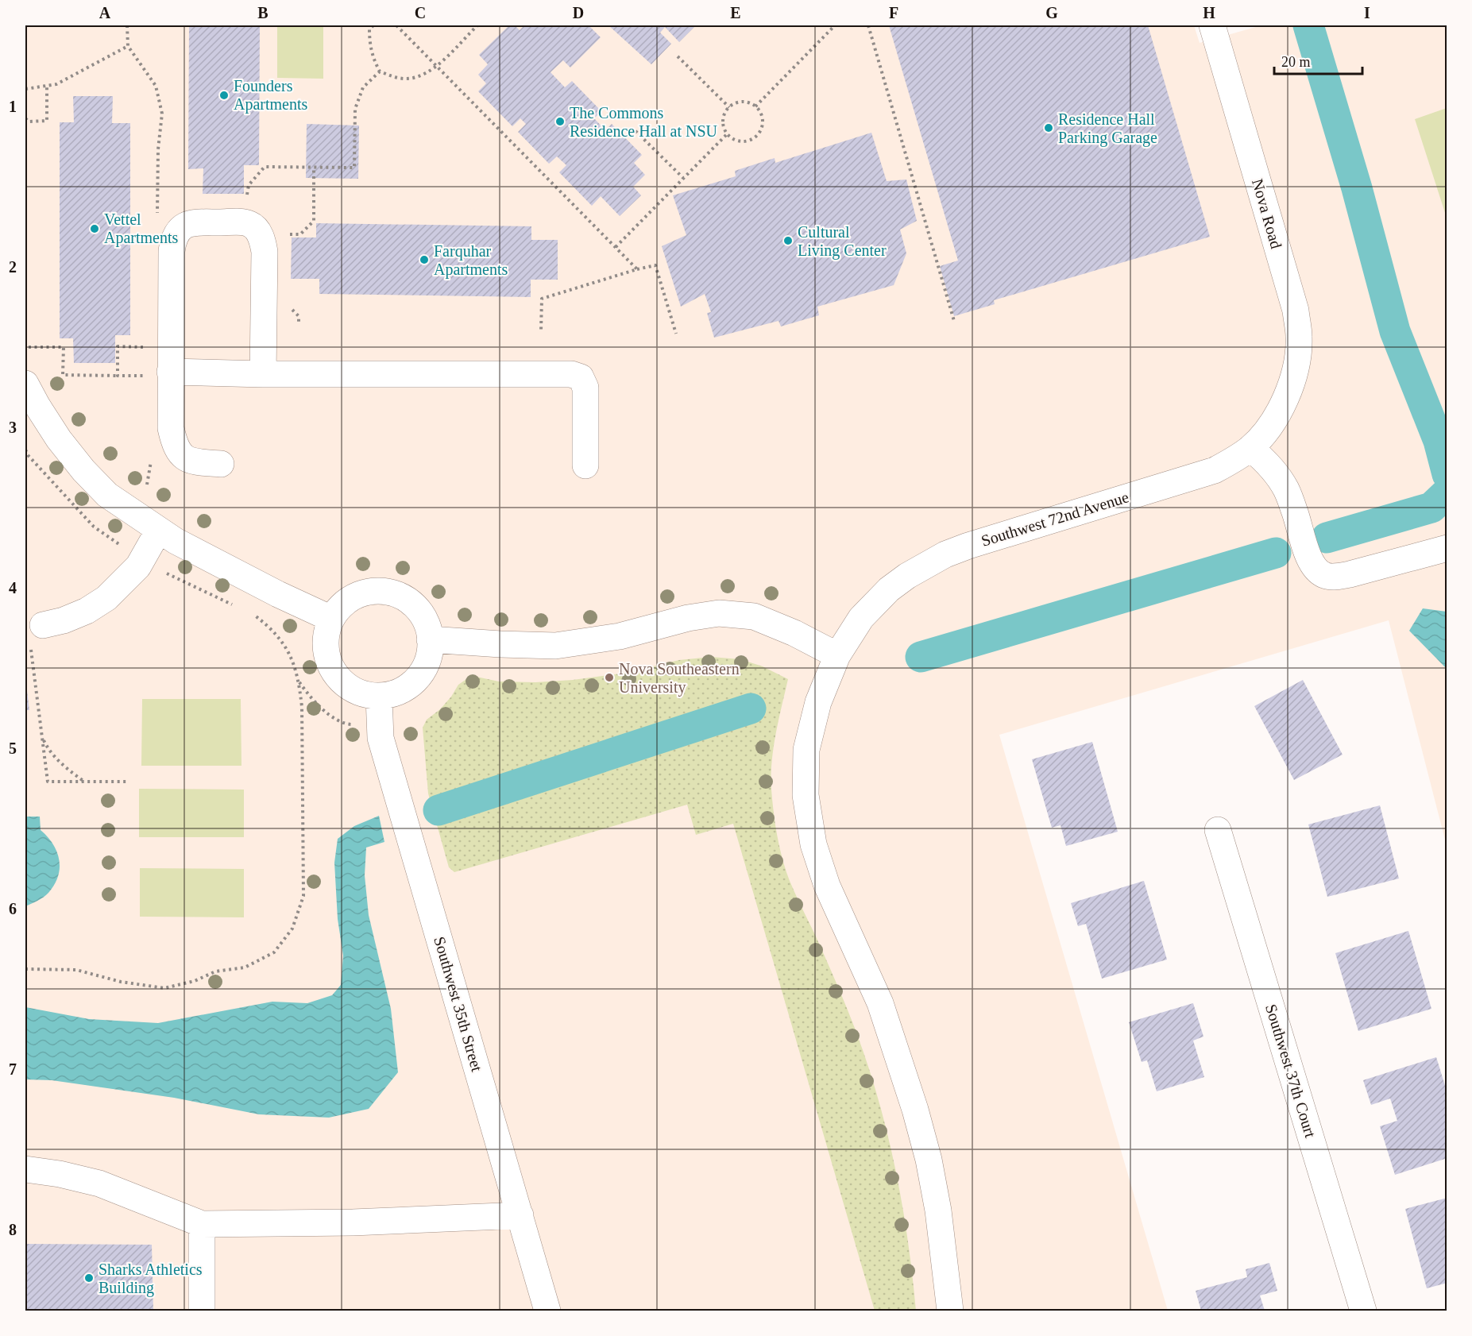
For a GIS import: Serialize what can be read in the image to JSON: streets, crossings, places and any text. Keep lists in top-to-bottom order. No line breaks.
{"streets":{"street":["Nova Road","Southwest 72nd Avenue","Southwest 35th Street","Southwest 37th Court"]},"crossings":[["Nova Road","Southwest 72nd Avenue"]],"places":["Founders Apartments","The Commons Residence Hall at NSU","Residence Hall Parking Garage","Vettel Apartments","Cultural Living Center","Farquhar Apartments","Nova Southeastern University","Sharks Athletics Building"],"scale_bar":"20 m","grid":{"columns":["A","B","C","D","E","F","G","H","I"],"rows":["1","2","3","4","5","6","7","8"]}}
